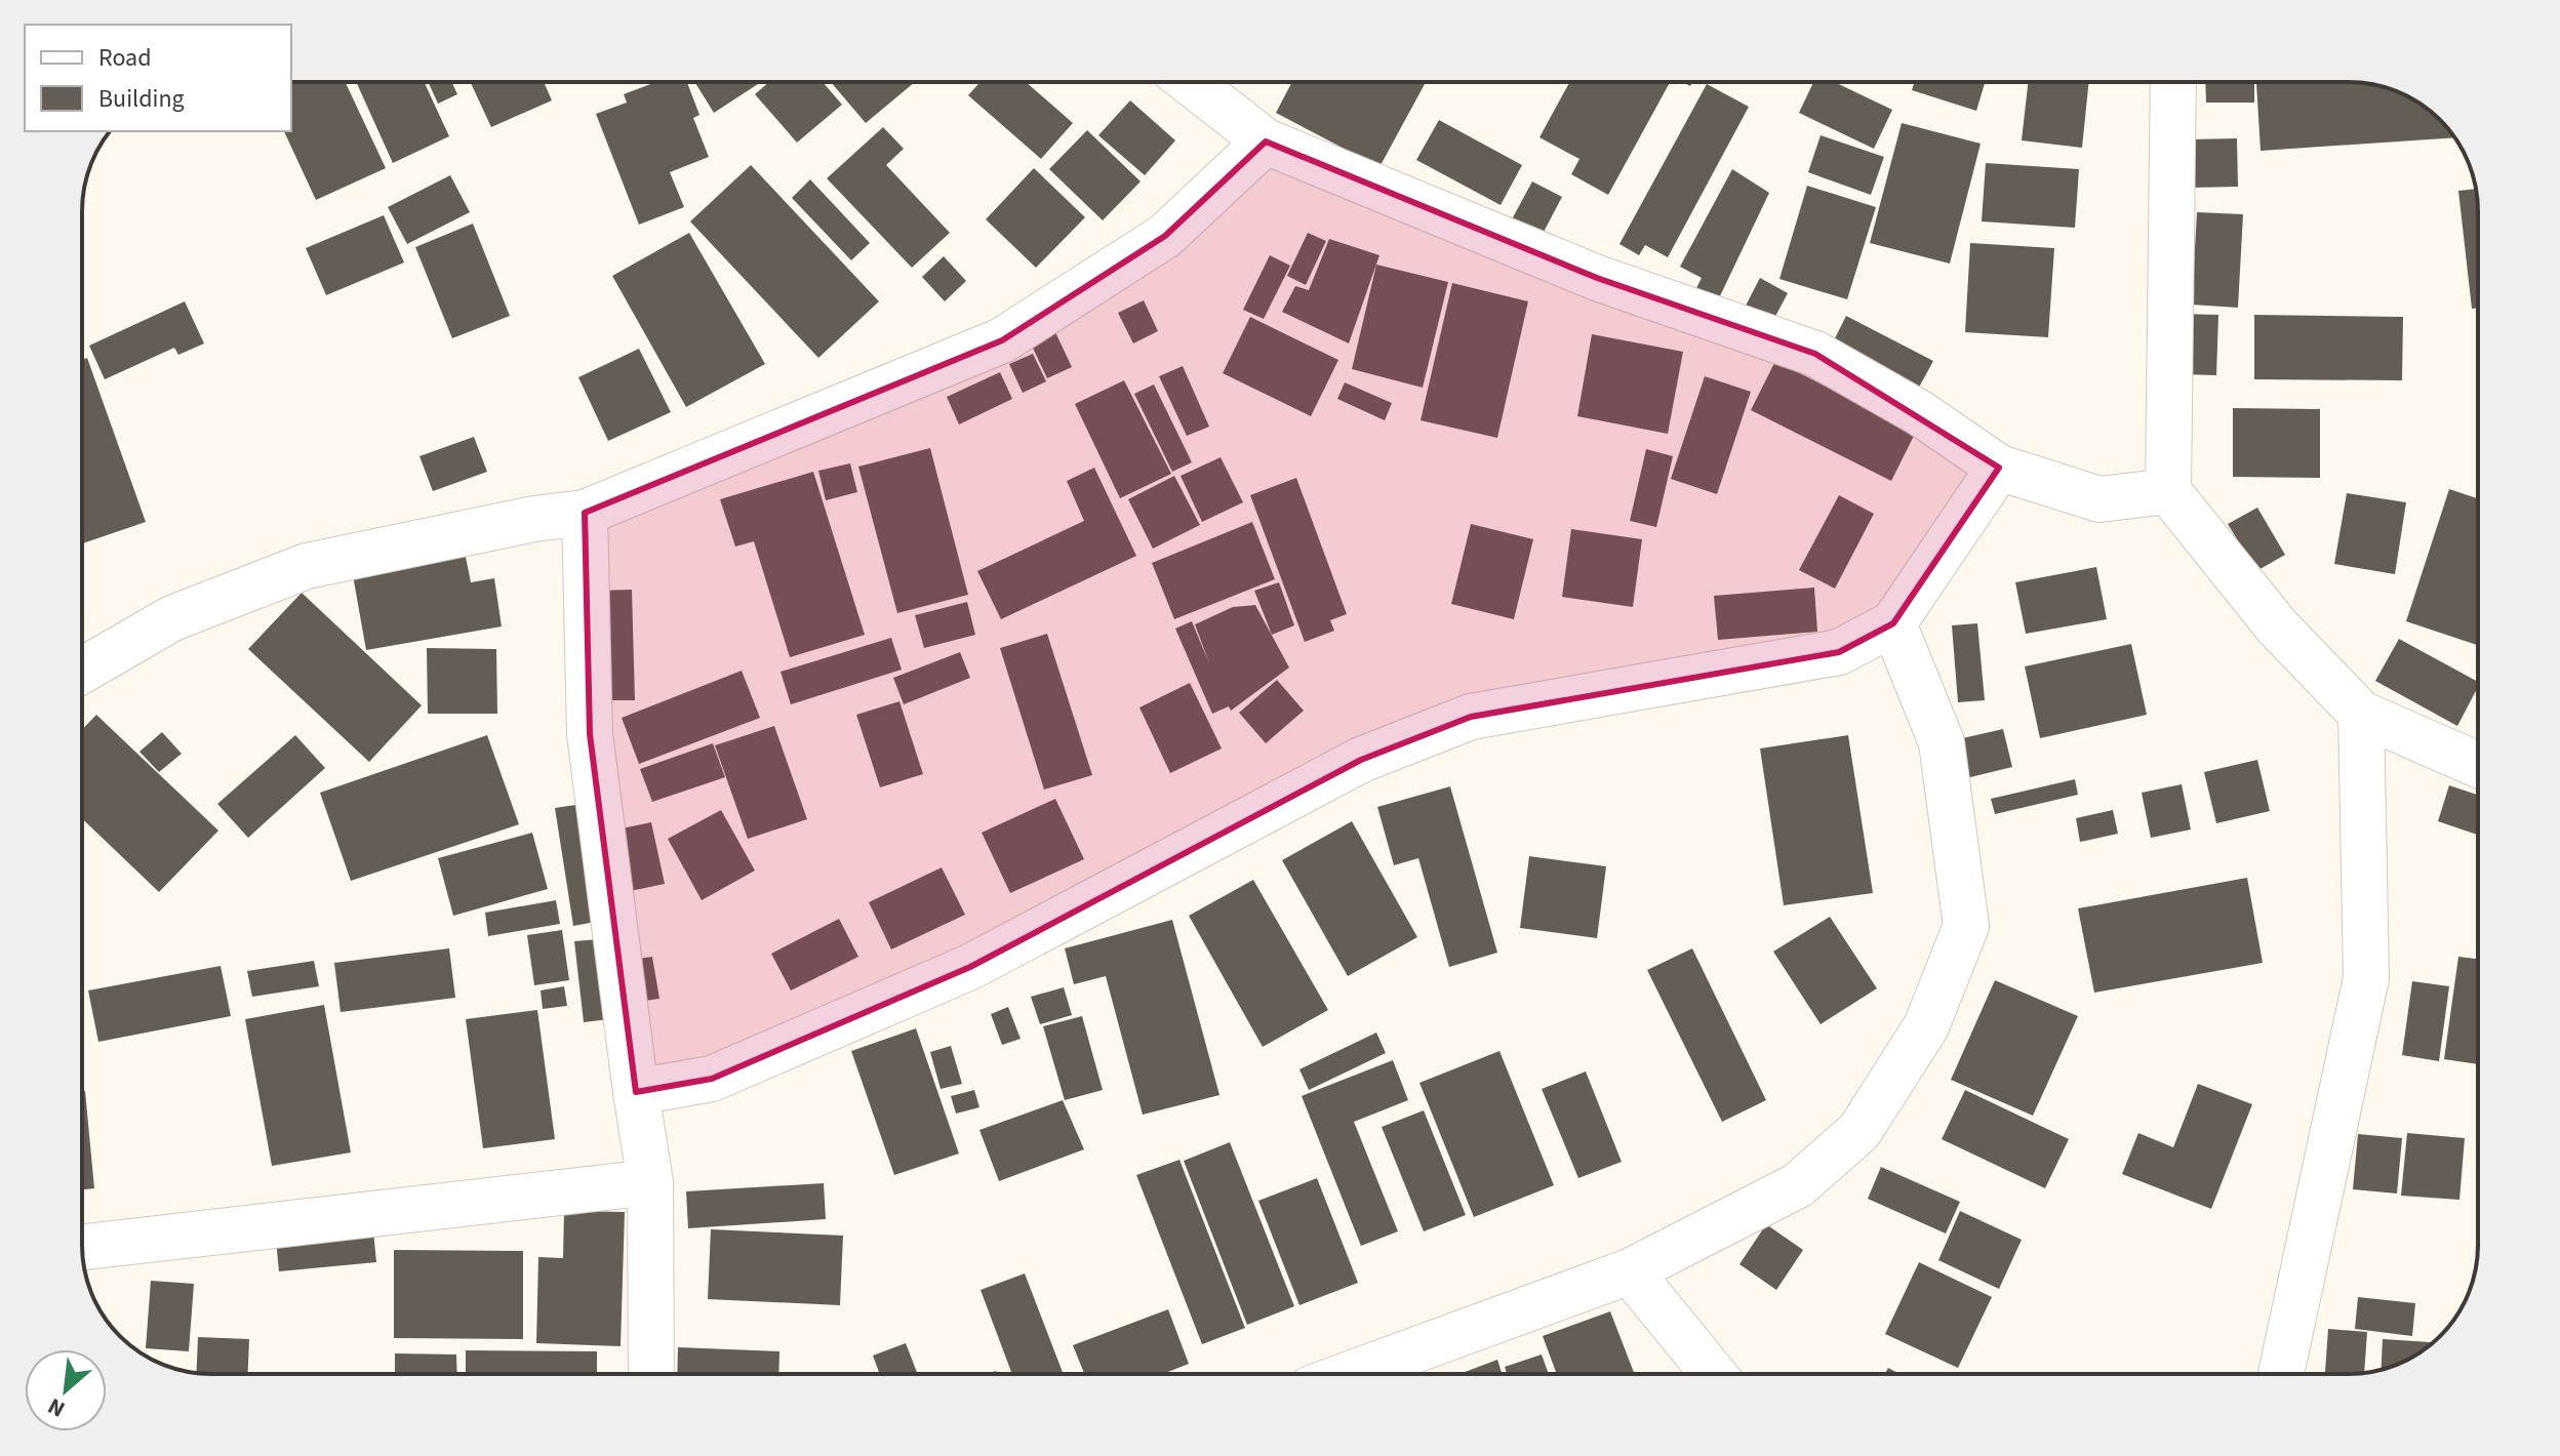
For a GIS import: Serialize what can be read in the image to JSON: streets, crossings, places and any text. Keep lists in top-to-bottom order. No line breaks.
{"legend":["Road","Building"],"north":"bottom left"}
